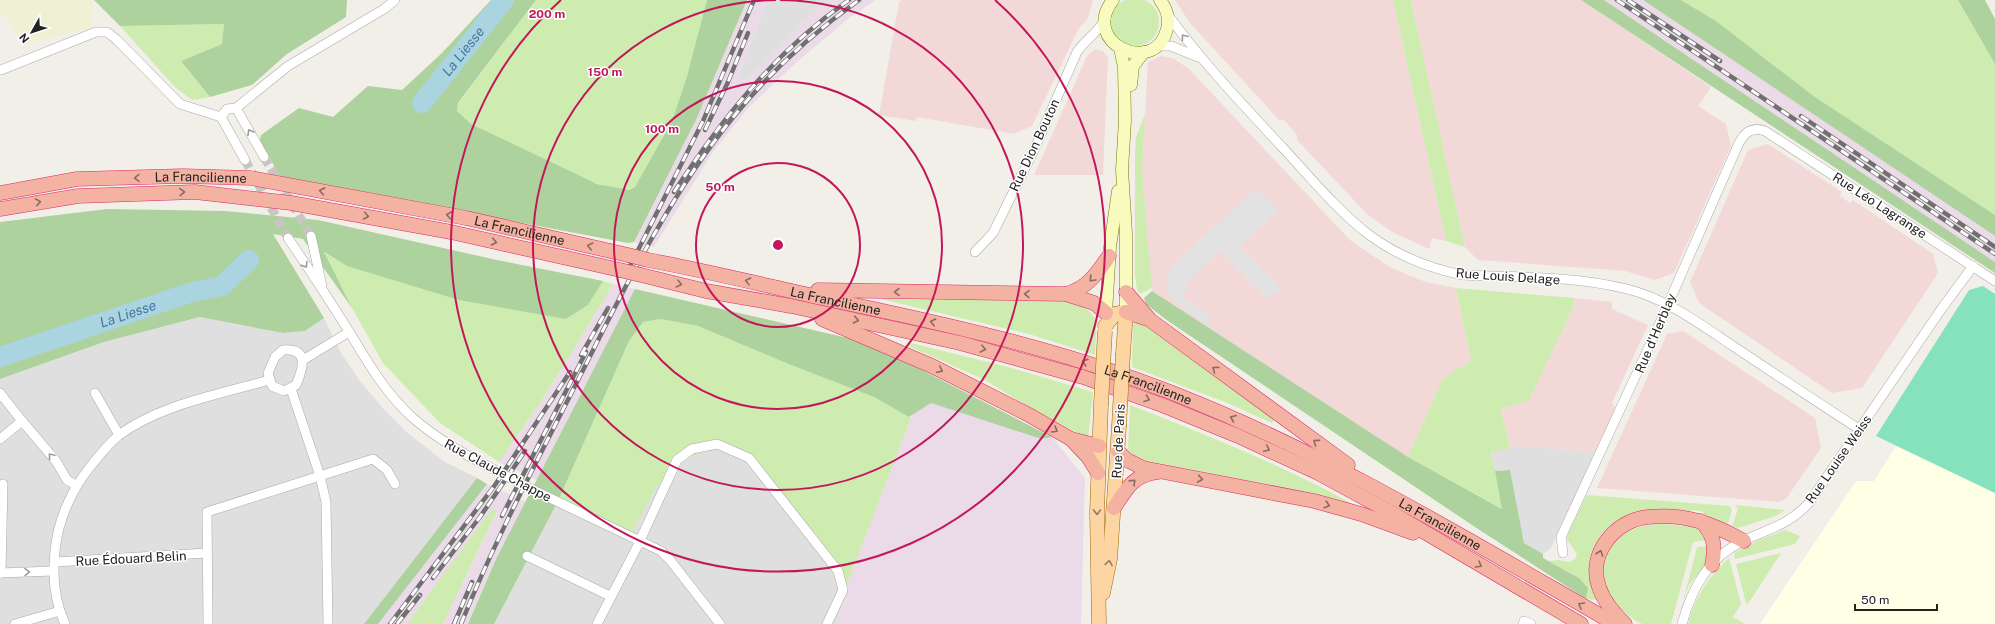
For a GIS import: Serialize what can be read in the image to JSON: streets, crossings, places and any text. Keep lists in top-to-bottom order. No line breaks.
{"streets":{"highway":["La Francilienne"],"main road":["Rue de Paris"],"street":["Rue Dion Bouton","Rue Léo Lagrange","Rue Louis Delage","Rue d'Herblay","Rue Louise Weiss","Rue Claude Chappe","Rue Édouard Belin"]},"crossings":[["Rue Dion Bouton","Rue de Paris"],["Rue Léo Lagrange","Rue d'Herblay"],["Rue Léo Lagrange","Rue Louise Weiss"],["Rue Louis Delage","Rue d'Herblay"],["Rue Louis Delage","Rue Louise Weiss"]],"water":["La Liesse"],"scale_bar":"50 m","north":"bottom left","rings":["200 m","150 m","100 m","50 m"]}
